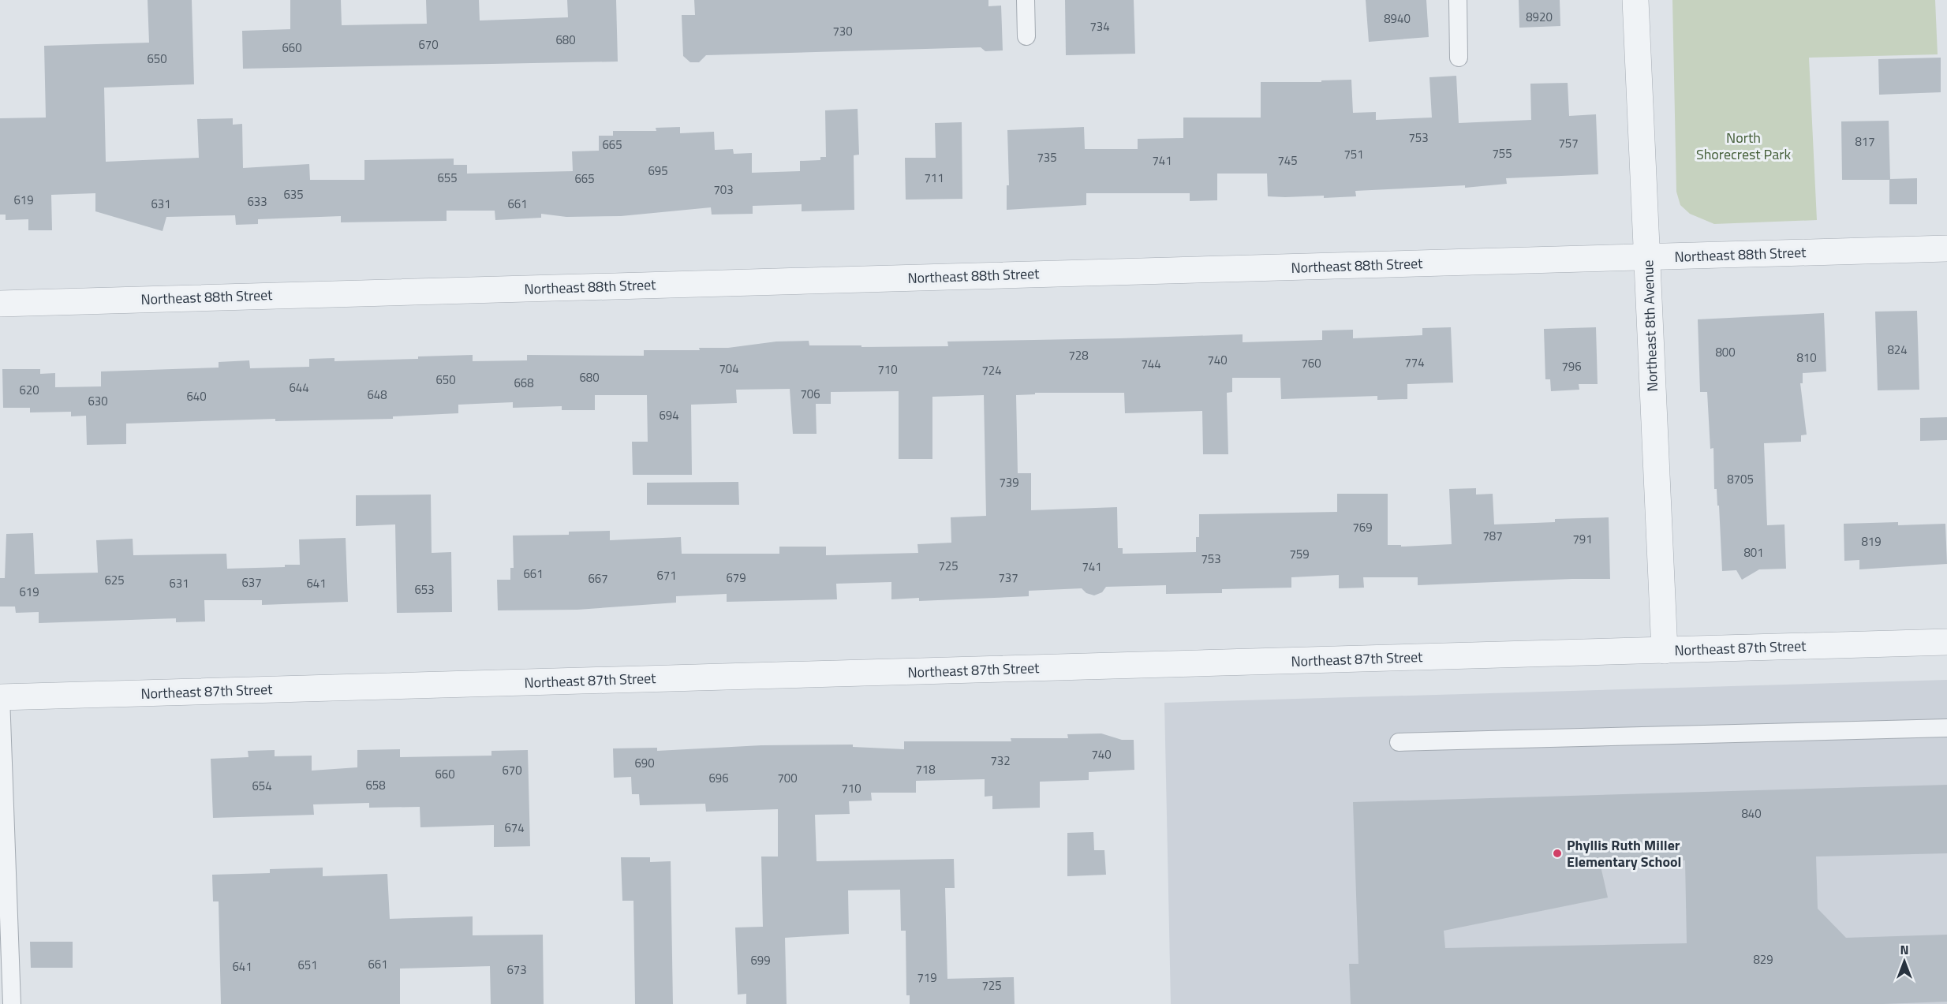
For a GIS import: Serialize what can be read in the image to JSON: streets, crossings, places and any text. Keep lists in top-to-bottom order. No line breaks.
{"streets":{"street":["Northeast 88th Street","Northeast 8th Avenue","Northeast 87th Street"]},"crossings":[["Northeast 88th Street","Northeast 8th Avenue"],["Northeast 8th Avenue","Northeast 87th Street"]],"parks":["North Shorecrest Park"],"places":["Phyllis Ruth Miller Elementary School"],"house_numbers":["8920","8940","734","730","680","670","660","650","753","817","757","665","755","751","735","741","745","695","655","711","665","703","635","619","633","631","661","824","800","728","810","740","774","760","744","796","704","710","724","680","650","668","644","620","706","648","640","630","694","8705","739","769","787","791","819","801","759","753","725","741","661","671","679","737","667","625","637","631","641","653","619","740","732","690","718","670","660","696","700","658","654","710","840","674","829","699","661","651","641","673","719","725"],"north":"top"}
